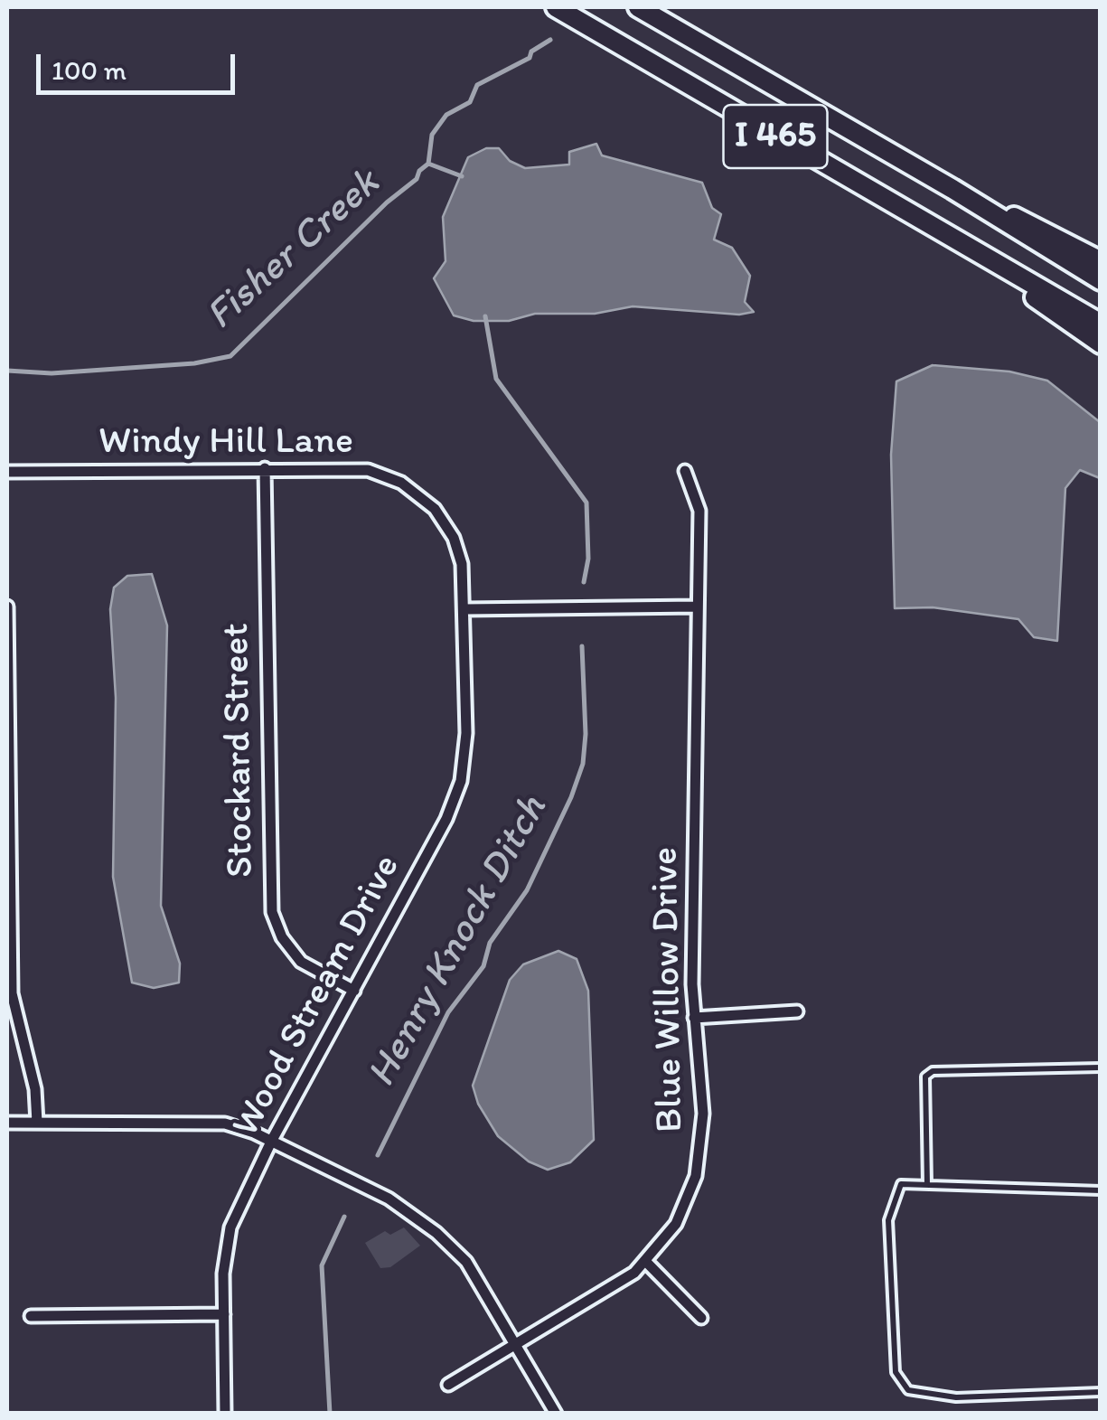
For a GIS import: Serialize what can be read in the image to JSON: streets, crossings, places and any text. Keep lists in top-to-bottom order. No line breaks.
{"streets":{"highway":["I 465"],"street":["Windy Hill Lane","Stockard Street","Blue Willow Drive","Wood Stream Drive"]},"crossings":[["Windy Hill Lane","Stockard Street"],["Windy Hill Lane","Wood Stream Drive"],["Stockard Street","Wood Stream Drive"]],"water":["Fisher Creek","Henry Knock Ditch"],"scale_bar":"100 m"}
